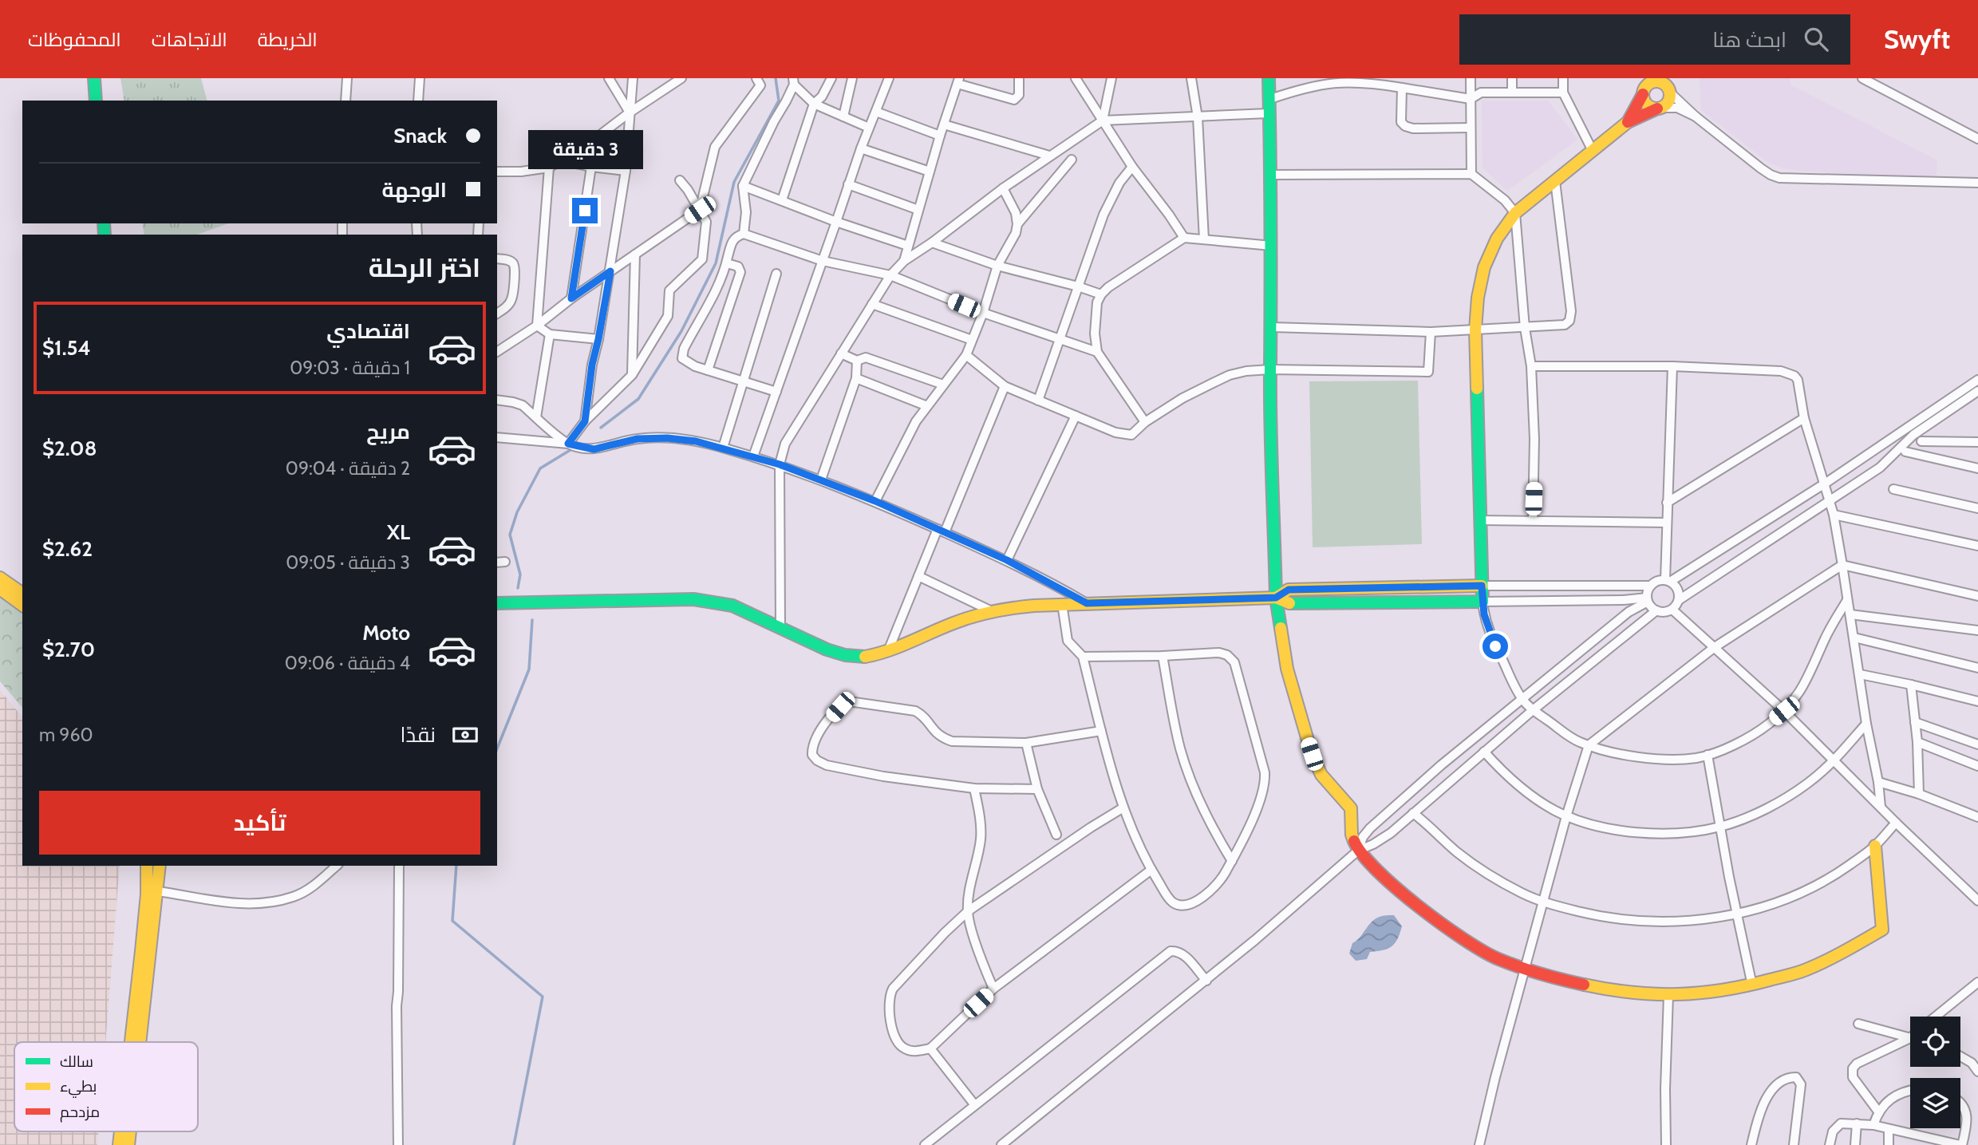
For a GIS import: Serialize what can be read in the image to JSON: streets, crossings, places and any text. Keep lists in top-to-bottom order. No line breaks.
{"legend":["سالك","بطيء","مزدحم"],"page":{"header":"Swyft","search":"ابحث هنا","nav":["الخريطة","الاتجاهات","المحفوظات"],"banner":["Snack","الوجهة"],"bubble":"3 دقيقة","heading":"اختر الرحلة","list":[{"name":"اقتصادي","note":"1 دقيقة · 09:03","value":"$1.54"},{"name":"مريح","note":"2 دقيقة · 09:04","value":"$2.08"},{"name":"XL","note":"3 دقيقة · 09:05","value":"$2.62"},{"name":"Moto","note":"4 دقيقة · 09:06","value":"$2.70"}],"pay":["نقدًا","960 m"],"buttons":"تأكيد"}}
